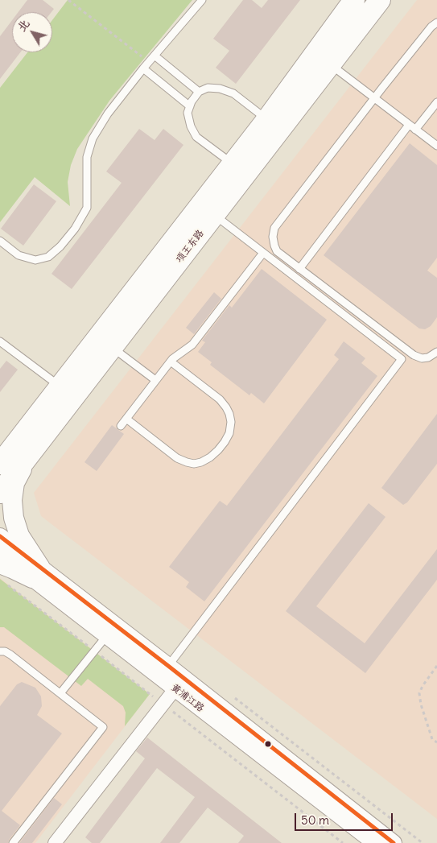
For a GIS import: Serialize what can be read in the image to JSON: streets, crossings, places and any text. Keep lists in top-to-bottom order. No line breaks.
{"streets":{"main road":["项王东路"],"street":["黄浦江路"]},"scale_bar":"50 m","north":"top left"}
